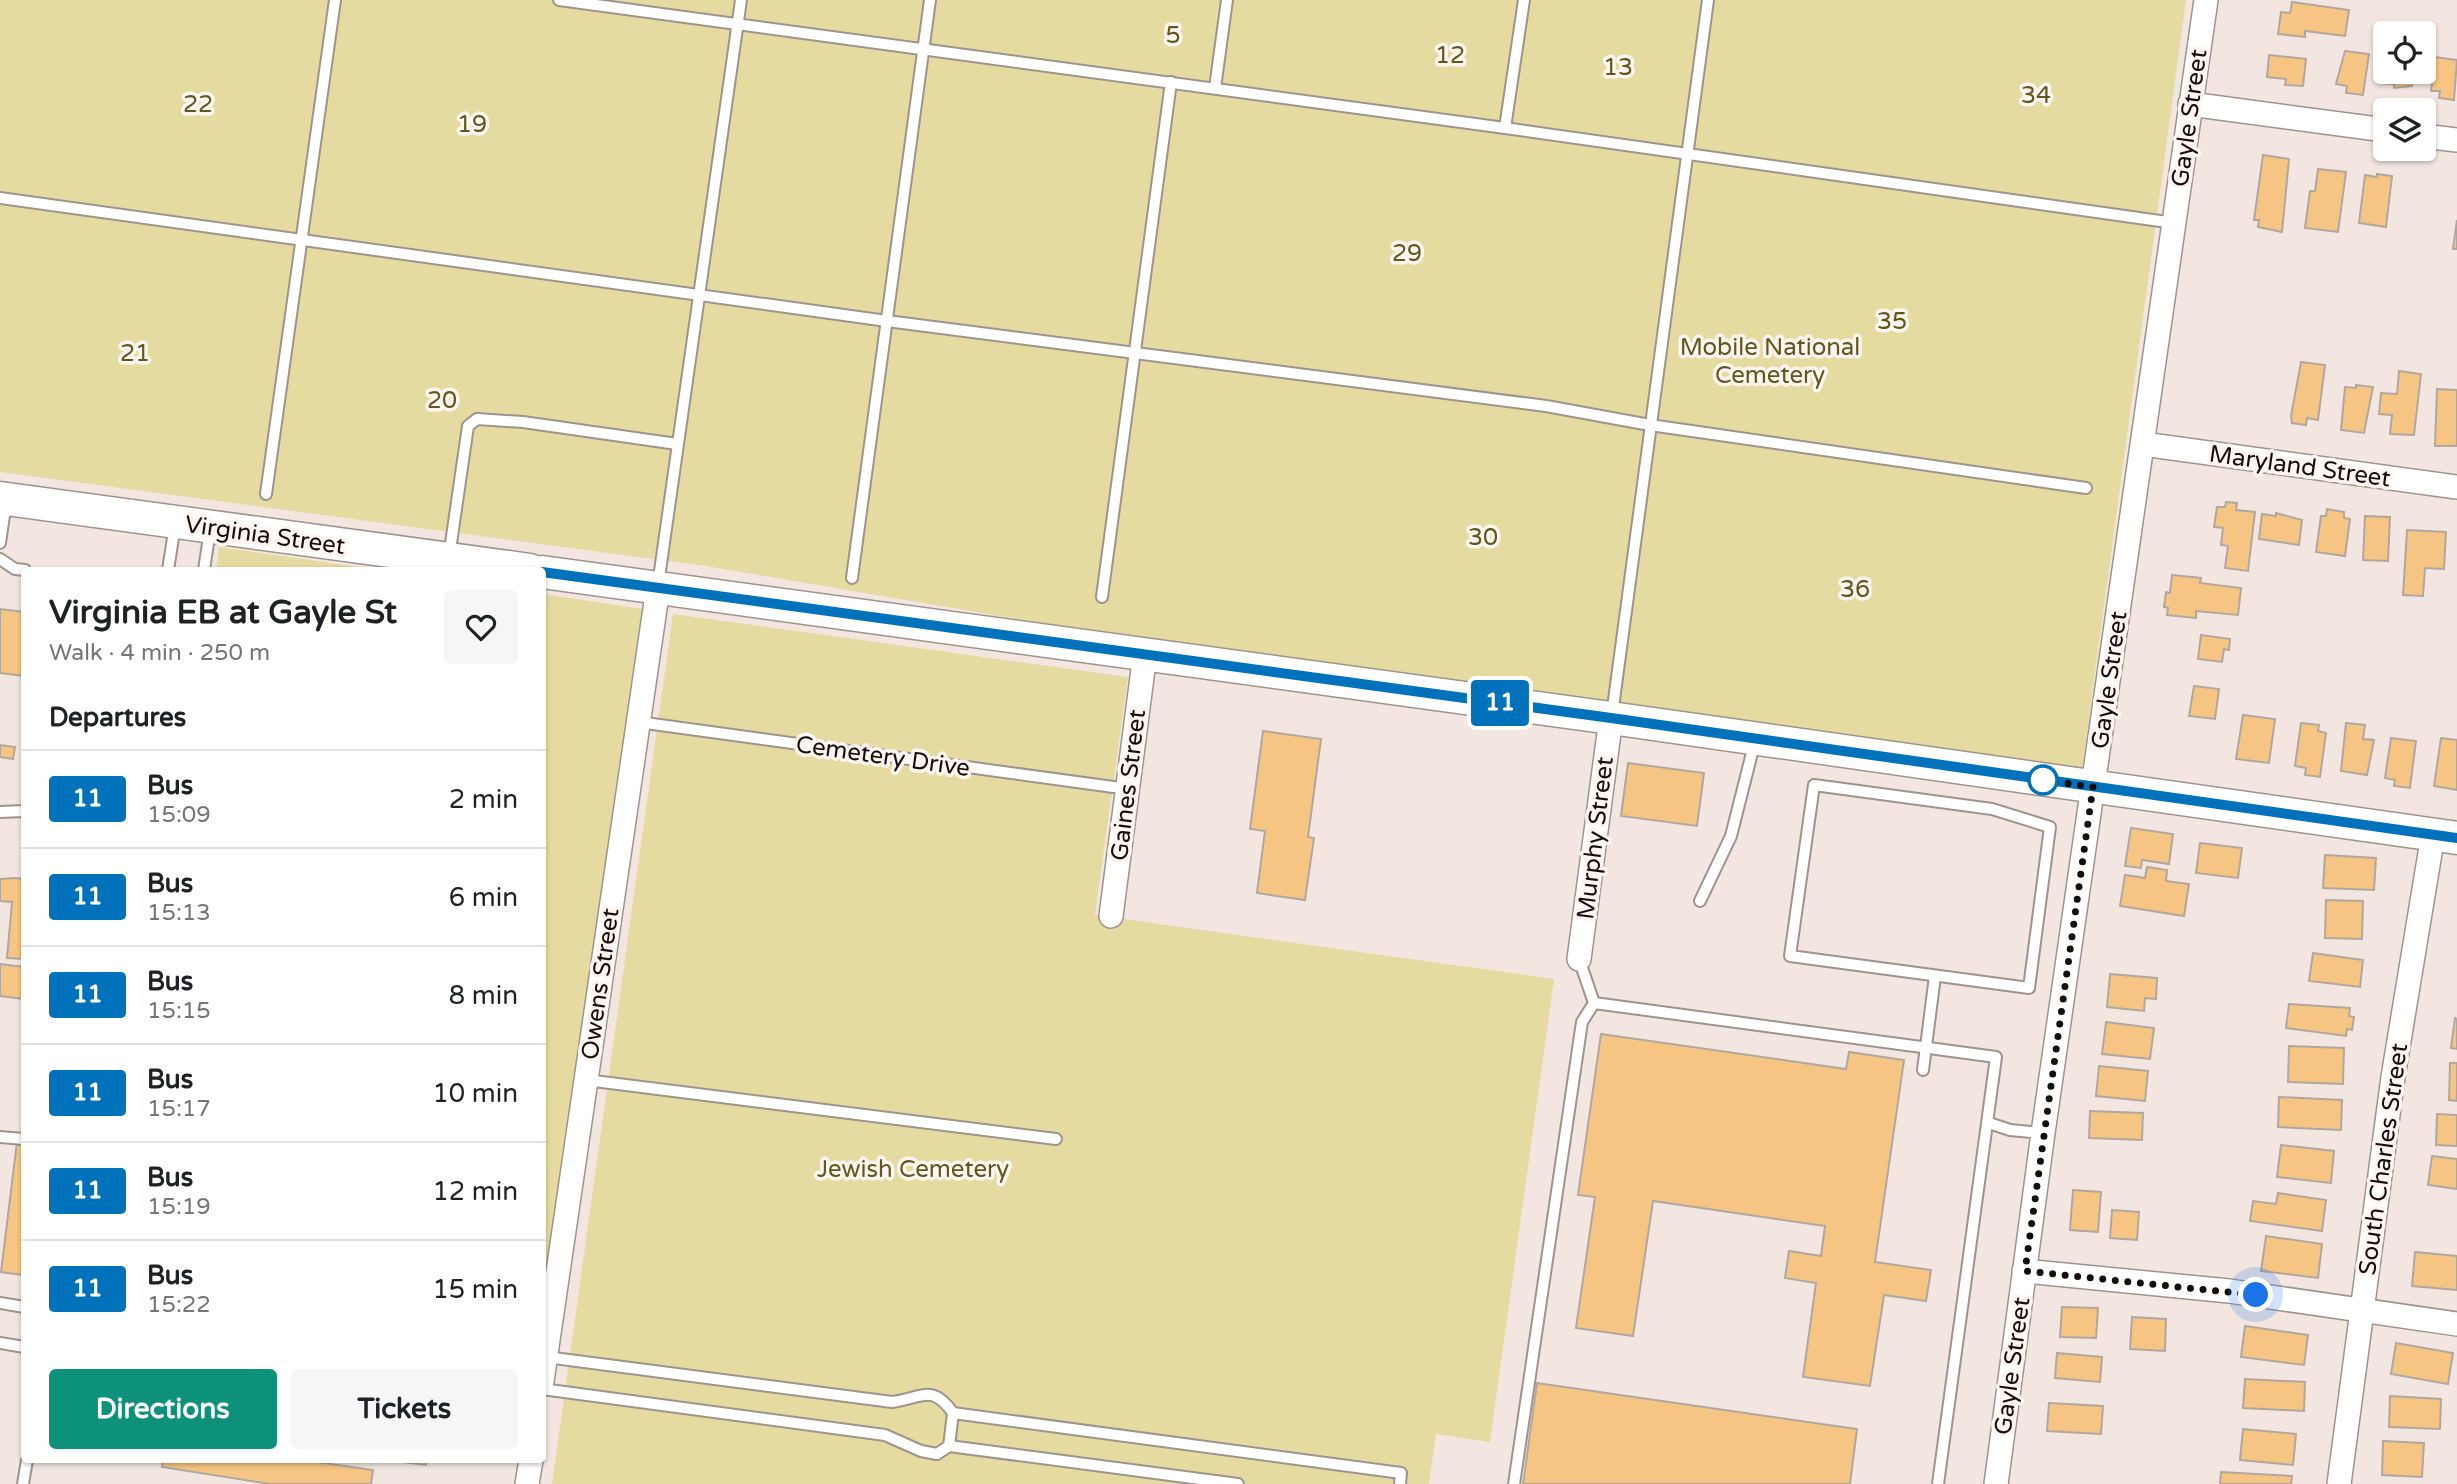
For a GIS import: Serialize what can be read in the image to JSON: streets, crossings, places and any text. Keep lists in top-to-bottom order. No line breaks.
{"streets":{"street":["Gayle Street","Maryland Street","Virginia Street","Gaines Street","Murphy Street","Owens Street","South Charles Street"],"lane":["Cemetery Drive"]},"crossings":[["Gayle Street","Maryland Street"],["Cemetery Drive","Gaines Street"],["Cemetery Drive","Owens Street"]],"parks":["5","12","13","34","22","19","29","35","Mobile National Cemetery","21","20","30","36","Jewish Cemetery"],"lines":["bus line 11"],"page":{"on_map":"11","heading":[["Virginia EB at Gayle St","Walk · 4 min · 250 m"],"Departures"],"list":[{"mark":"11","name":"Bus","note":"15:09","value":"2 min"},{"mark":"11","name":"Bus","note":"15:13","value":"6 min"},{"mark":"11","name":"Bus","note":"15:15","value":"8 min"},{"mark":"11","name":"Bus","note":"15:17","value":"10 min"},{"mark":"11","name":"Bus","note":"15:19","value":"12 min"},{"mark":"11","name":"Bus","note":"15:22","value":"15 min"}],"buttons":["Directions","Tickets"]}}
